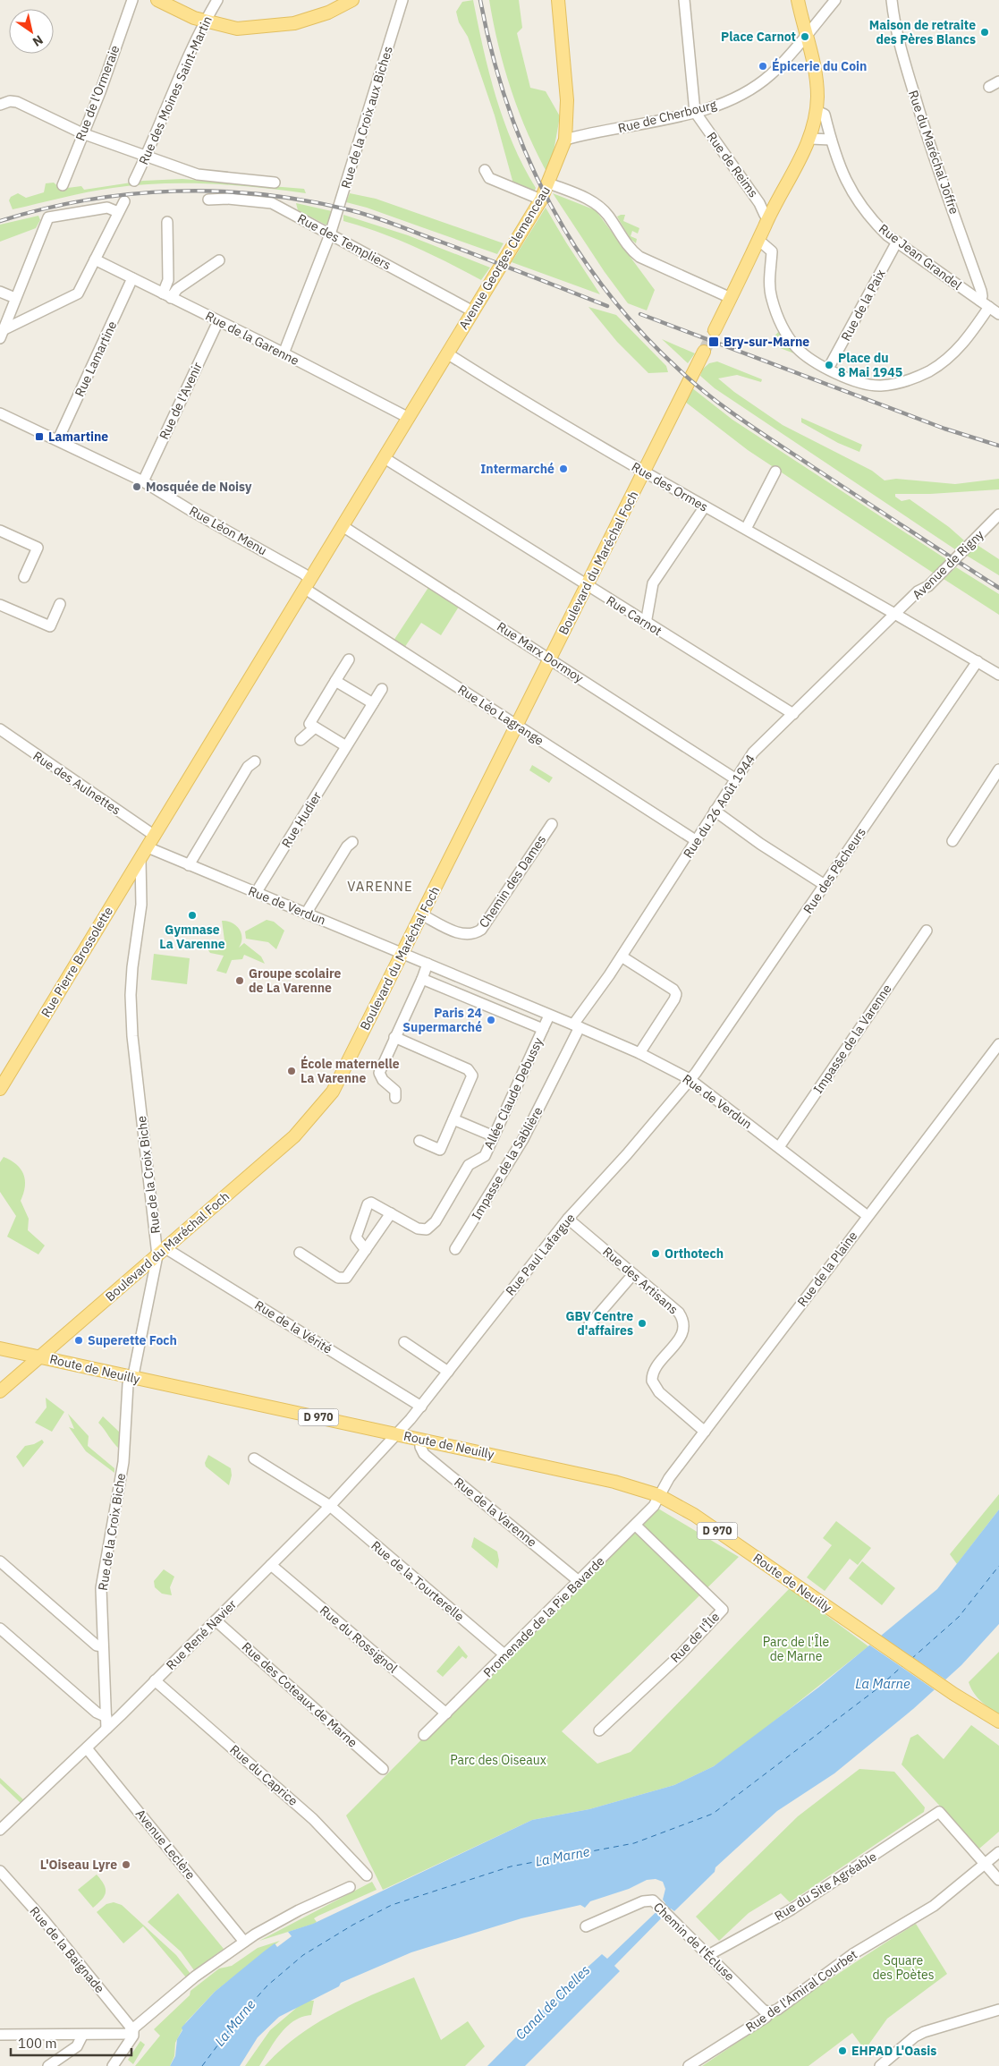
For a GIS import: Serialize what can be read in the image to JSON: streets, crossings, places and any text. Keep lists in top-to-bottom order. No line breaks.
{"streets":{"main road":["Avenue Georges Clemenceau","Boulevard du Maréchal Foch","Rue Pierre Brossolette","Route de Neuilly","D 970"],"street":["Rue des Moines Saint-Martin","Rue de l'Ormeraie","Rue de Cherbourg","Rue de la Croix aux Biches","Rue du Maréchal Joffre","Rue de Reims","Rue des Templiers","Rue Jean Grandel","Rue de la Paix","Rue de la Garenne","Rue Lamartine","Rue de l'Avenir","Rue des Ormes","Rue Léon Menu","Avenue de Rigny","Rue Carnot","Rue Marx Dormoy","Rue Léo Lagrange","Rue des Aulnettes","Rue du 26 Août 1944","Rue Hudier","Rue des Pêcheurs","Chemin des Dames","Rue de Verdun","Impasse de la Varenne","Allée Claude Debussy","Impasse de la Sablière","Rue de la Croix Biche","Rue Paul Lafargue","Rue de la Plaine","Rue des Artisans","Rue de la Vérité","Rue de la Varenne","Rue de la Tourterelle","Promenade de la Pie Bavarde","Rue René Navier","Rue de l'Île","Rue du Rossignol","Rue des Coteaux de Marne","Rue du Caprice","Avenue Leclère","Rue du Site Agréable","Chemin de l'Écluse","Rue de la Baignade","Rue de l'Amiral Courbet"]},"crossings":[["Rue de Cherbourg","Rue de Reims"],["Rue de Cherbourg","Avenue Georges Clemenceau"],["Rue de la Croix aux Biches","Rue des Templiers"],["Rue de la Croix aux Biches","Rue de la Garenne"],["Rue du Maréchal Joffre","Rue Jean Grandel"],["Rue des Templiers","Avenue Georges Clemenceau"],["Rue Jean Grandel","Rue de la Paix"],["Avenue Georges Clemenceau","Rue de la Garenne"],["Avenue Georges Clemenceau","Rue des Ormes"],["Avenue Georges Clemenceau","Rue Léon Menu"],["Avenue Georges Clemenceau","Rue Carnot"],["Avenue Georges Clemenceau","Rue Marx Dormoy"],["Avenue Georges Clemenceau","Rue Léo Lagrange"],["Avenue Georges Clemenceau","Rue Pierre Brossolette"],["Rue de la Garenne","Rue Lamartine"],["Rue de la Garenne","Rue de l'Avenir"],["Rue Lamartine","Rue Léon Menu"],["Rue de l'Avenir","Rue Léon Menu"],["Rue des Ormes","Boulevard du Maréchal Foch"],["Rue des Ormes","Avenue de Rigny"],["Rue des Ormes","Rue du 26 Août 1944"],["Rue des Ormes","Rue des Pêcheurs"],["Rue Léon Menu","Rue Léo Lagrange"],["Rue Léon Menu","Rue Pierre Brossolette"],["Boulevard du Maréchal Foch","Rue Carnot"],["Boulevard du Maréchal Foch","Rue Marx Dormoy"],["Boulevard du Maréchal Foch","Rue Léo Lagrange"],["Boulevard du Maréchal Foch","Chemin des Dames"],["Boulevard du Maréchal Foch","Rue de Verdun"],["Boulevard du Maréchal Foch","Rue de la Croix Biche"],["Boulevard du Maréchal Foch","Rue de la Vérité"],["Boulevard du Maréchal Foch","Route de Neuilly"],["Avenue de Rigny","Rue du 26 Août 1944"],["Rue Carnot","Rue du 26 Août 1944"],["Rue Marx Dormoy","Rue du 26 Août 1944"],["Rue Léo Lagrange","Rue du 26 Août 1944"],["Rue Léo Lagrange","Rue Pierre Brossolette"],["Rue des Aulnettes","Rue Pierre Brossolette"],["Rue du 26 Août 1944","Rue de Verdun"],["Rue du 26 Août 1944","Impasse de la Sablière"],["Rue Hudier","Rue de Verdun"],["Rue des Pêcheurs","Rue de Verdun"],["Rue des Pêcheurs","Rue Paul Lafargue"],["Rue de Verdun","Rue Pierre Brossolette"],["Rue de Verdun","Impasse de la Varenne"],["Rue de Verdun","Impasse de la Sablière"],["Rue de Verdun","Rue Paul Lafargue"],["Rue de Verdun","Rue de la Plaine"],["Rue Pierre Brossolette","Rue de la Croix Biche"],["Rue de la Croix Biche","Rue de la Vérité"],["Rue de la Croix Biche","Route de Neuilly"],["Rue de la Croix Biche","Rue René Navier"],["Rue Paul Lafargue","Rue des Artisans"],["Rue Paul Lafargue","Rue de la Vérité"],["Rue Paul Lafargue","Route de Neuilly"],["Rue Paul Lafargue","Rue René Navier"],["Rue de la Plaine","Rue des Artisans"],["Rue de la Plaine","Route de Neuilly"],["Rue de la Plaine","Promenade de la Pie Bavarde"],["Route de Neuilly","D 970"],["Route de Neuilly","Rue de la Varenne"],["Route de Neuilly","Promenade de la Pie Bavarde"],["Route de Neuilly","Rue René Navier"],["Rue de la Varenne","Promenade de la Pie Bavarde"],["Rue de la Tourterelle","Promenade de la Pie Bavarde"],["Rue de la Tourterelle","Rue René Navier"],["Promenade de la Pie Bavarde","Rue de l'Île"],["Promenade de la Pie Bavarde","Rue du Rossignol"],["Rue René Navier","Rue du Rossignol"],["Rue René Navier","Rue des Coteaux de Marne"],["Rue René Navier","Rue du Caprice"],["Rue René Navier","Avenue Leclère"],["Rue du Site Agréable","Chemin de l'Écluse"],["Rue du Site Agréable","Rue de l'Amiral Courbet"],["Chemin de l'Écluse","Rue de l'Amiral Courbet"]],"districts":["VARENNE"],"water":["La Marne","Canal de Chelles"],"parks":["Parc de l'Île de Marne","Parc des Oiseaux","Square des Poètes"],"places":{"other":["Maison de retraite des Pères Blancs","Place Carnot","Épicerie du Coin","Place du 8 Mai 1945","Intermarché","Mosquée de Noisy","Gymnase La Varenne","Groupe scolaire de La Varenne","Paris 24 Supermarché","École maternelle La Varenne","Orthotech","GBV Centre d'affaires","Superette Foch","L'Oiseau Lyre","EHPAD L'Oasis"],"transit":["Bry-sur-Marne","Lamartine"]},"scale_bar":"100 m","north":"bottom right"}
